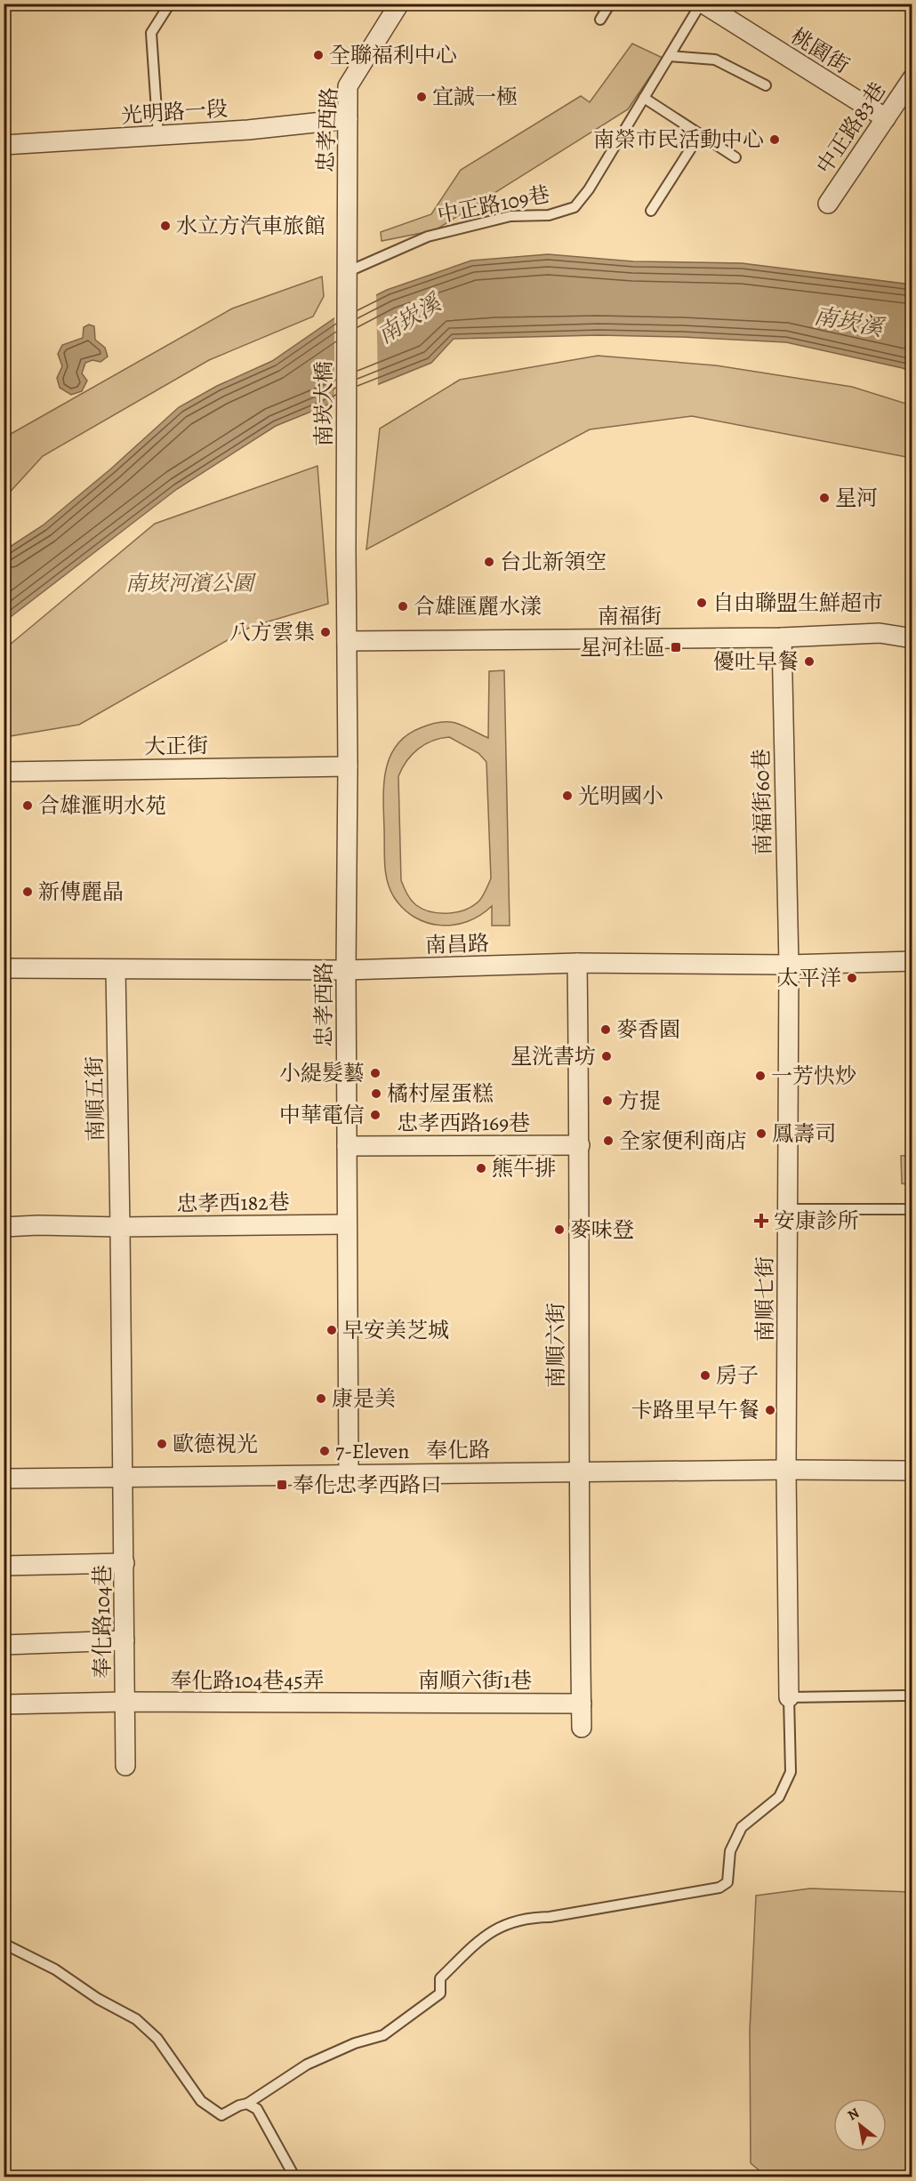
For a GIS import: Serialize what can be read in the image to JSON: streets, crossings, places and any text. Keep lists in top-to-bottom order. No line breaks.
{"streets":{"street":["桃園街","光明路一段","中正路83巷","忠孝西路","南崁大橋","南福街","大正街","南福街60巷","南昌路","南順五街","忠孝西路169巷","忠孝西182巷","南順七街","南順六街","奉化路","奉化路104巷","奉化路104巷45弄","南順六街1巷"],"lane":["中正路109巷"]},"crossings":[["桃園街","中正路83巷"],["桃園街","中正路109巷"],["光明路一段","忠孝西路"],["忠孝西路","中正路109巷"],["忠孝西路","南崁大橋"],["忠孝西路","南福街"],["忠孝西路","大正街"],["忠孝西路","南昌路"],["忠孝西路","忠孝西路169巷"],["忠孝西路","忠孝西182巷"],["忠孝西路","奉化路"],["中正路109巷","南崁大橋"],["南福街","南福街60巷"],["南福街60巷","南昌路"],["南福街60巷","南順七街"],["南昌路","南順五街"],["南昌路","南順七街"],["南昌路","南順六街"],["南順五街","忠孝西182巷"],["南順五街","奉化路"],["南順五街","奉化路104巷"],["忠孝西路169巷","南順六街"],["南順七街","奉化路"],["南順六街","奉化路"],["南順六街","南順六街1巷"],["奉化路","奉化路104巷"],["奉化路104巷","奉化路104巷45弄"],["奉化路104巷45弄","南順六街1巷"]],"water":["南崁溪"],"parks":["南崁河濱公園"],"places":{"other":["全聯福利中心","宜誠一極","南榮市民活動中心","水立方汽車旅館","星河","台北新領空","自由聯盟生鮮超市","合雄匯麗水漾","八方雲集","優吐早餐","光明國小","合雄滙明水苑","新傳麗晶","太平洋","麥香園","星洸書坊","小緹髮藝","一芳快炒","橘村屋蛋糕","方提","中華電信","鳳壽司","全家便利商店","熊牛排","麥味登","早安美芝城","房子","康是美","卡路里早午餐","歐德視光","7-Eleven"],"transit":["星河社區","奉化忠孝西路口"],"health":["安康診所"]},"north":"top left"}
